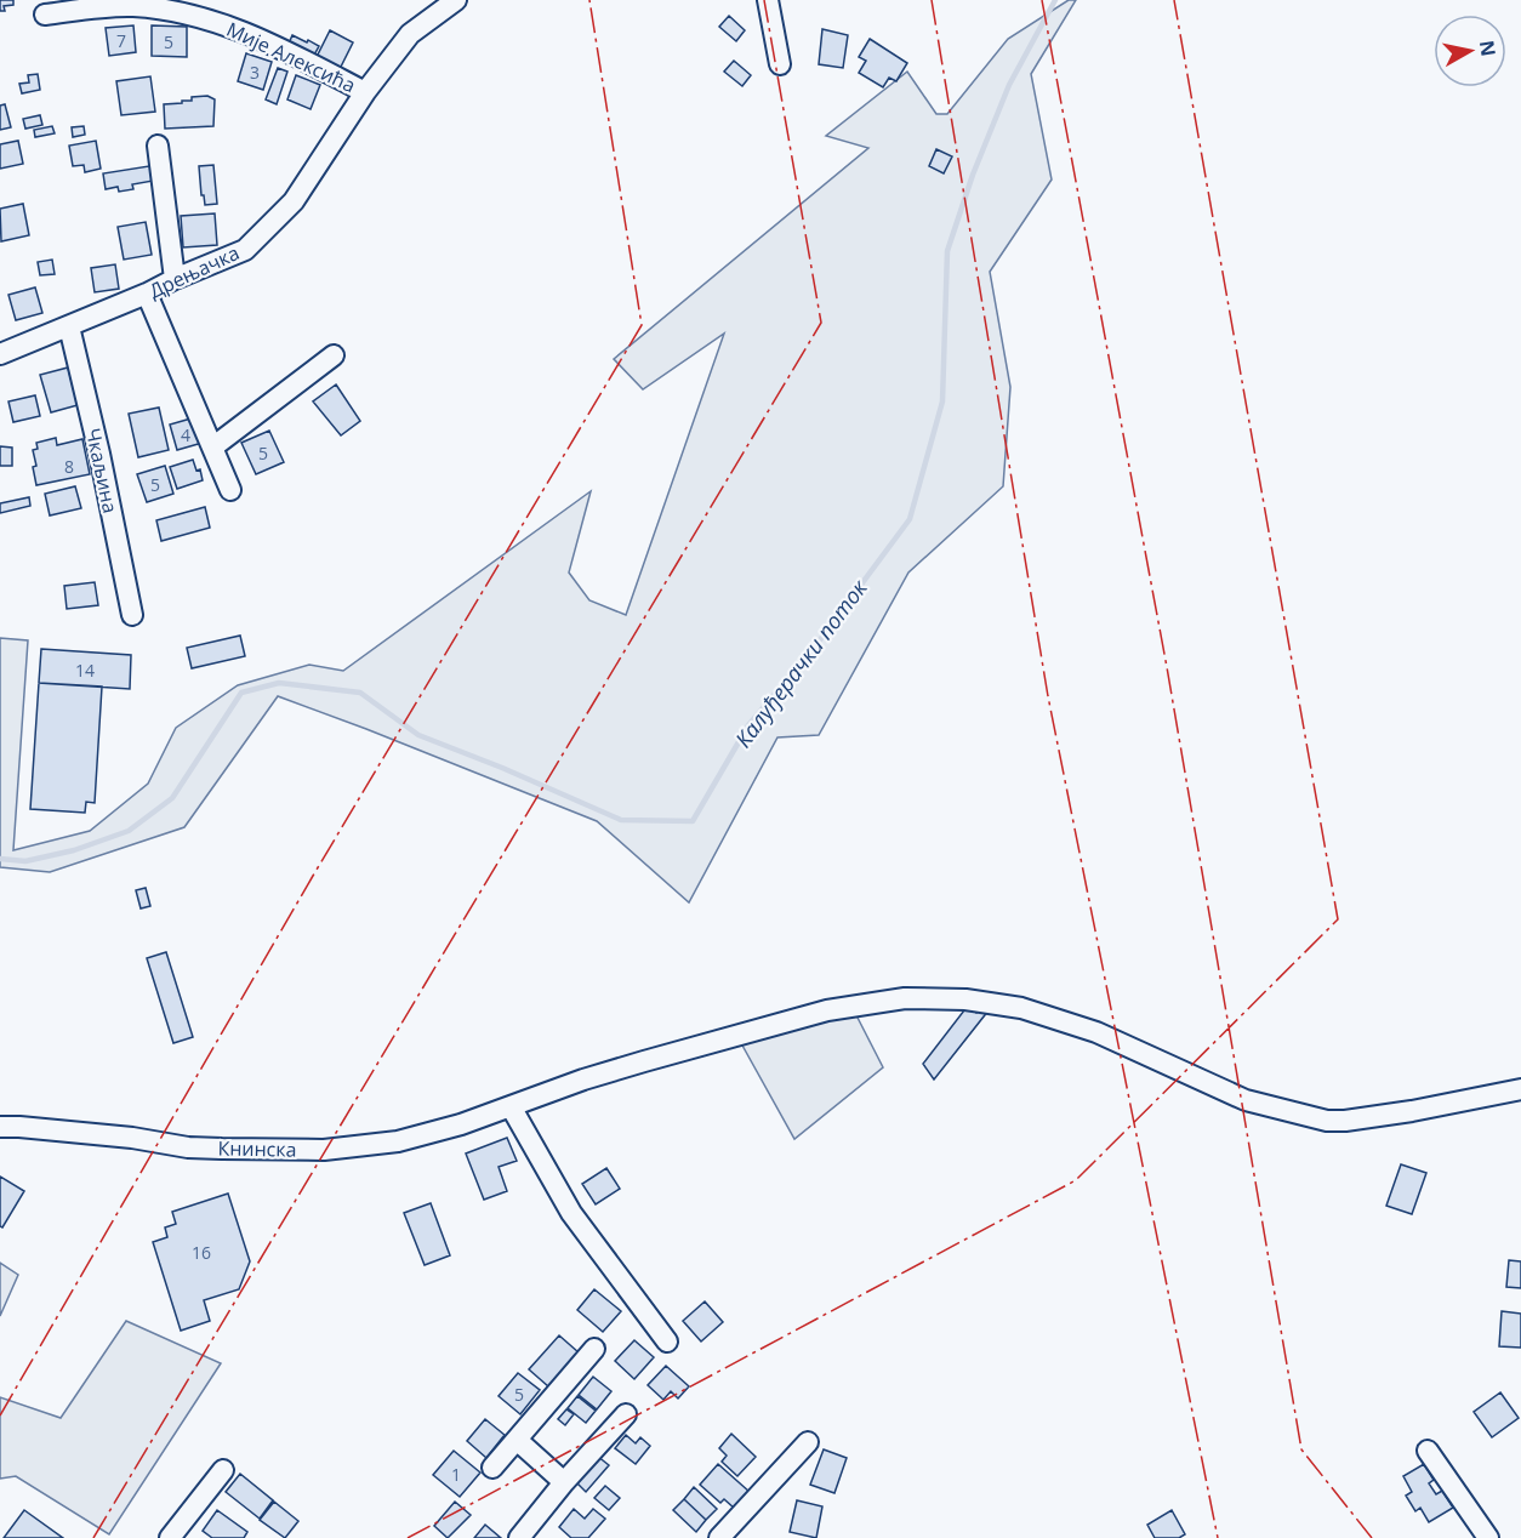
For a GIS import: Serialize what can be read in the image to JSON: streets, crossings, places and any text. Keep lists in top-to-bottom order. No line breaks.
{"streets":{"street":["Мије Алексића","Дрењачка","Чкаљина","Книнска"]},"crossings":[["Мије Алексића","Дрењачка"],["Дрењачка","Чкаљина"]],"water":["Калуђерачки поток"],"house_numbers":["7","5","3","4","5","8","5","14","16","5","1"],"north":"right"}
